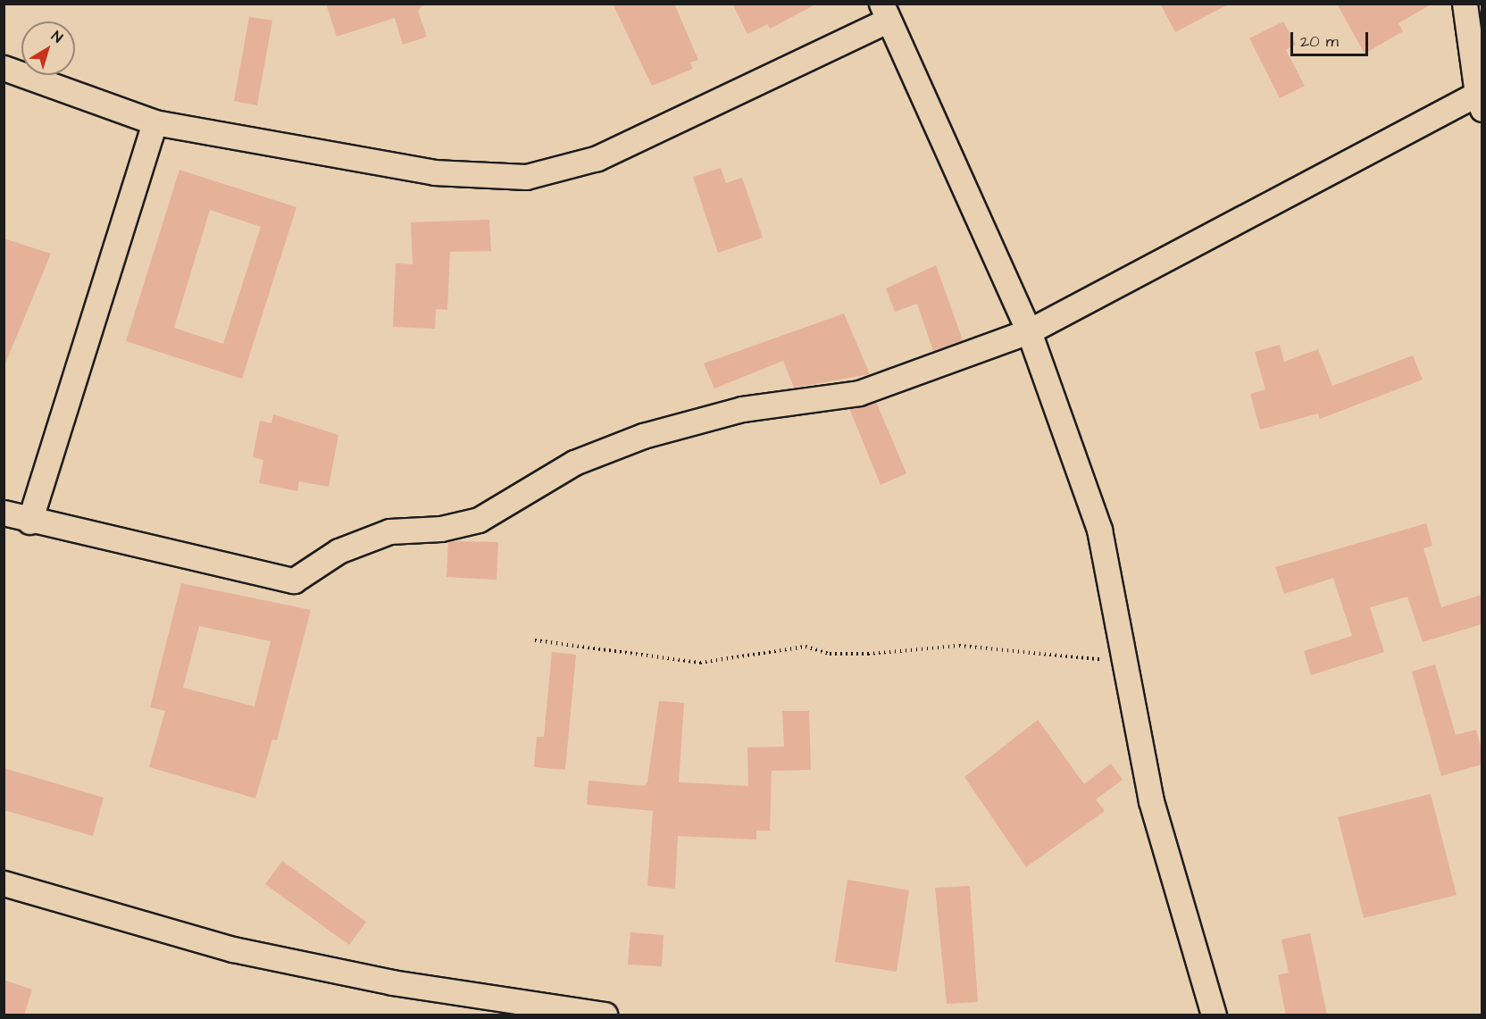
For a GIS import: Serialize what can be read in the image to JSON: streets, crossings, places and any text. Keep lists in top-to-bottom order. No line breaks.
{"scale_bar":"20 m","north":"top right"}
